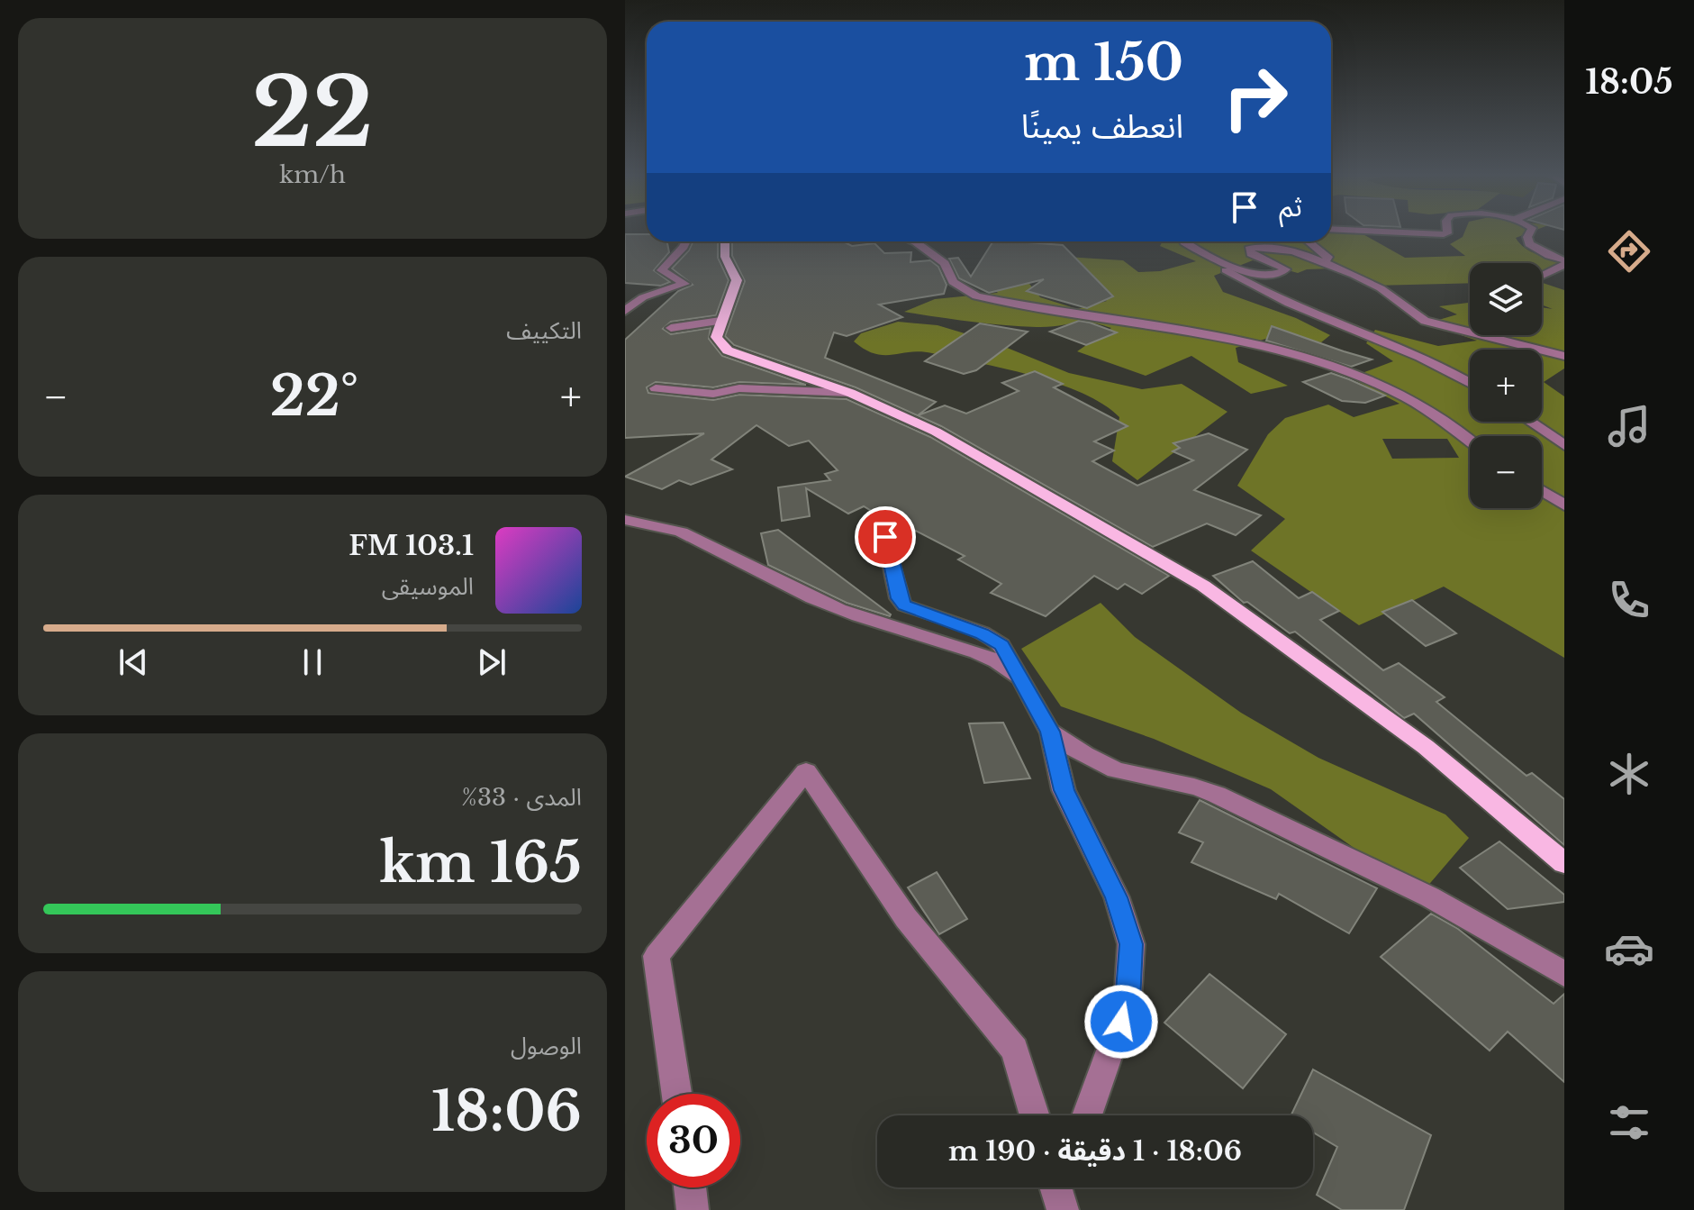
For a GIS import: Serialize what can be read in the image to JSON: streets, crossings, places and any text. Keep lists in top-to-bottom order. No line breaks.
{"page":{"tabs":"18:05","tile":[["22","km/h"],"التكييف",["المدى · 33%","165 km"],["الوصول","18:06"]],"turn":["150 m","انعطف يمينًا"],"then":"ثم","map_buttons":["+","−"],"heat":["−","22°","+"],"song":["103.1 FM","الموسيقى"],"limit":"30","trip":"18:06 · 1 دقيقة · 190 m"}}
